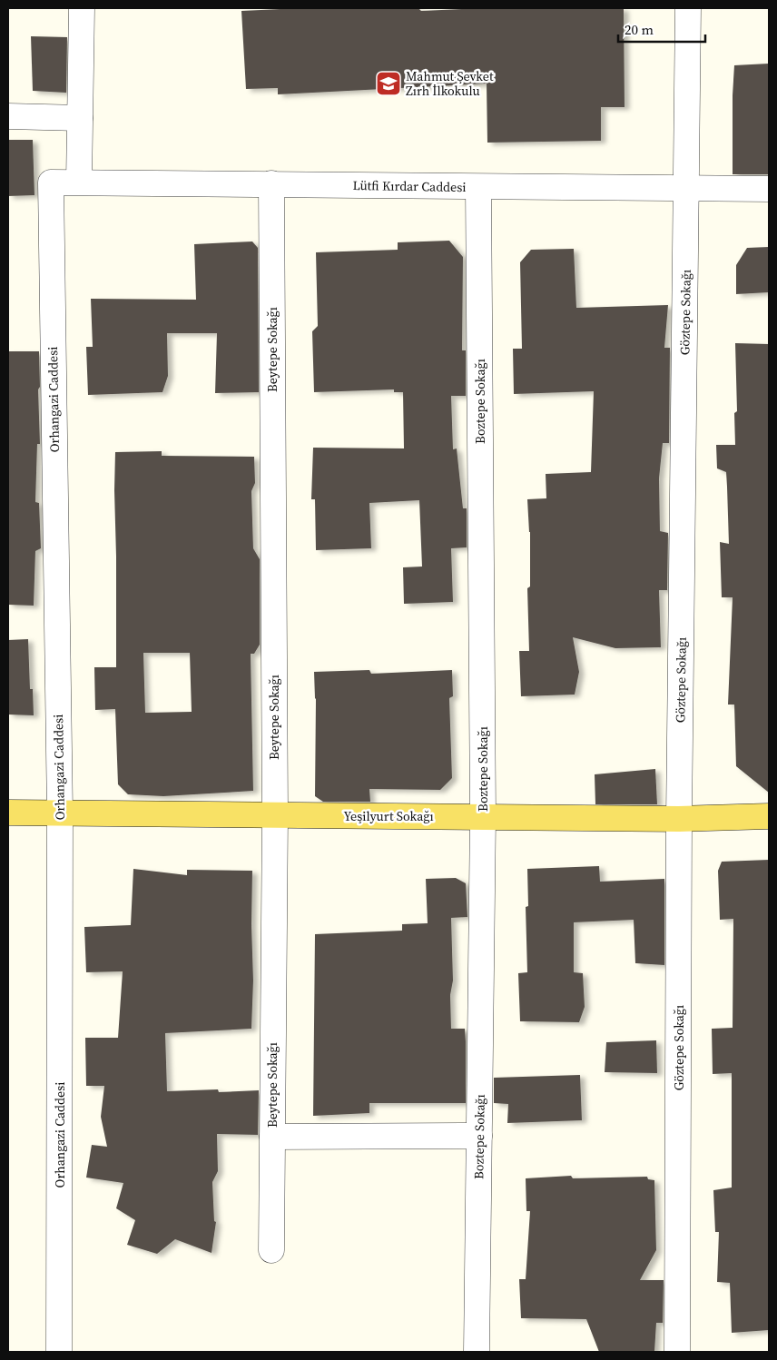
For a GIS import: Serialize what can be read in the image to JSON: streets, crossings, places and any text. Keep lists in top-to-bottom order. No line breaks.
{"streets":{"main road":["Yeşilyurt Sokağı"],"street":["Lütfi Kırdar Caddesi","Göztepe Sokağı","Beytepe Sokağı","Orhangazi Caddesi","Boztepe Sokağı"]},"crossings":[["Lütfi Kırdar Caddesi","Göztepe Sokağı"],["Lütfi Kırdar Caddesi","Beytepe Sokağı"],["Lütfi Kırdar Caddesi","Orhangazi Caddesi"],["Lütfi Kırdar Caddesi","Boztepe Sokağı"],["Göztepe Sokağı","Yeşilyurt Sokağı"],["Beytepe Sokağı","Yeşilyurt Sokağı"],["Orhangazi Caddesi","Yeşilyurt Sokağı"],["Boztepe Sokağı","Yeşilyurt Sokağı"]],"places":{"school or university":["Mahmut Şevket Zırh İlkokulu"]},"scale_bar":"20 m"}
